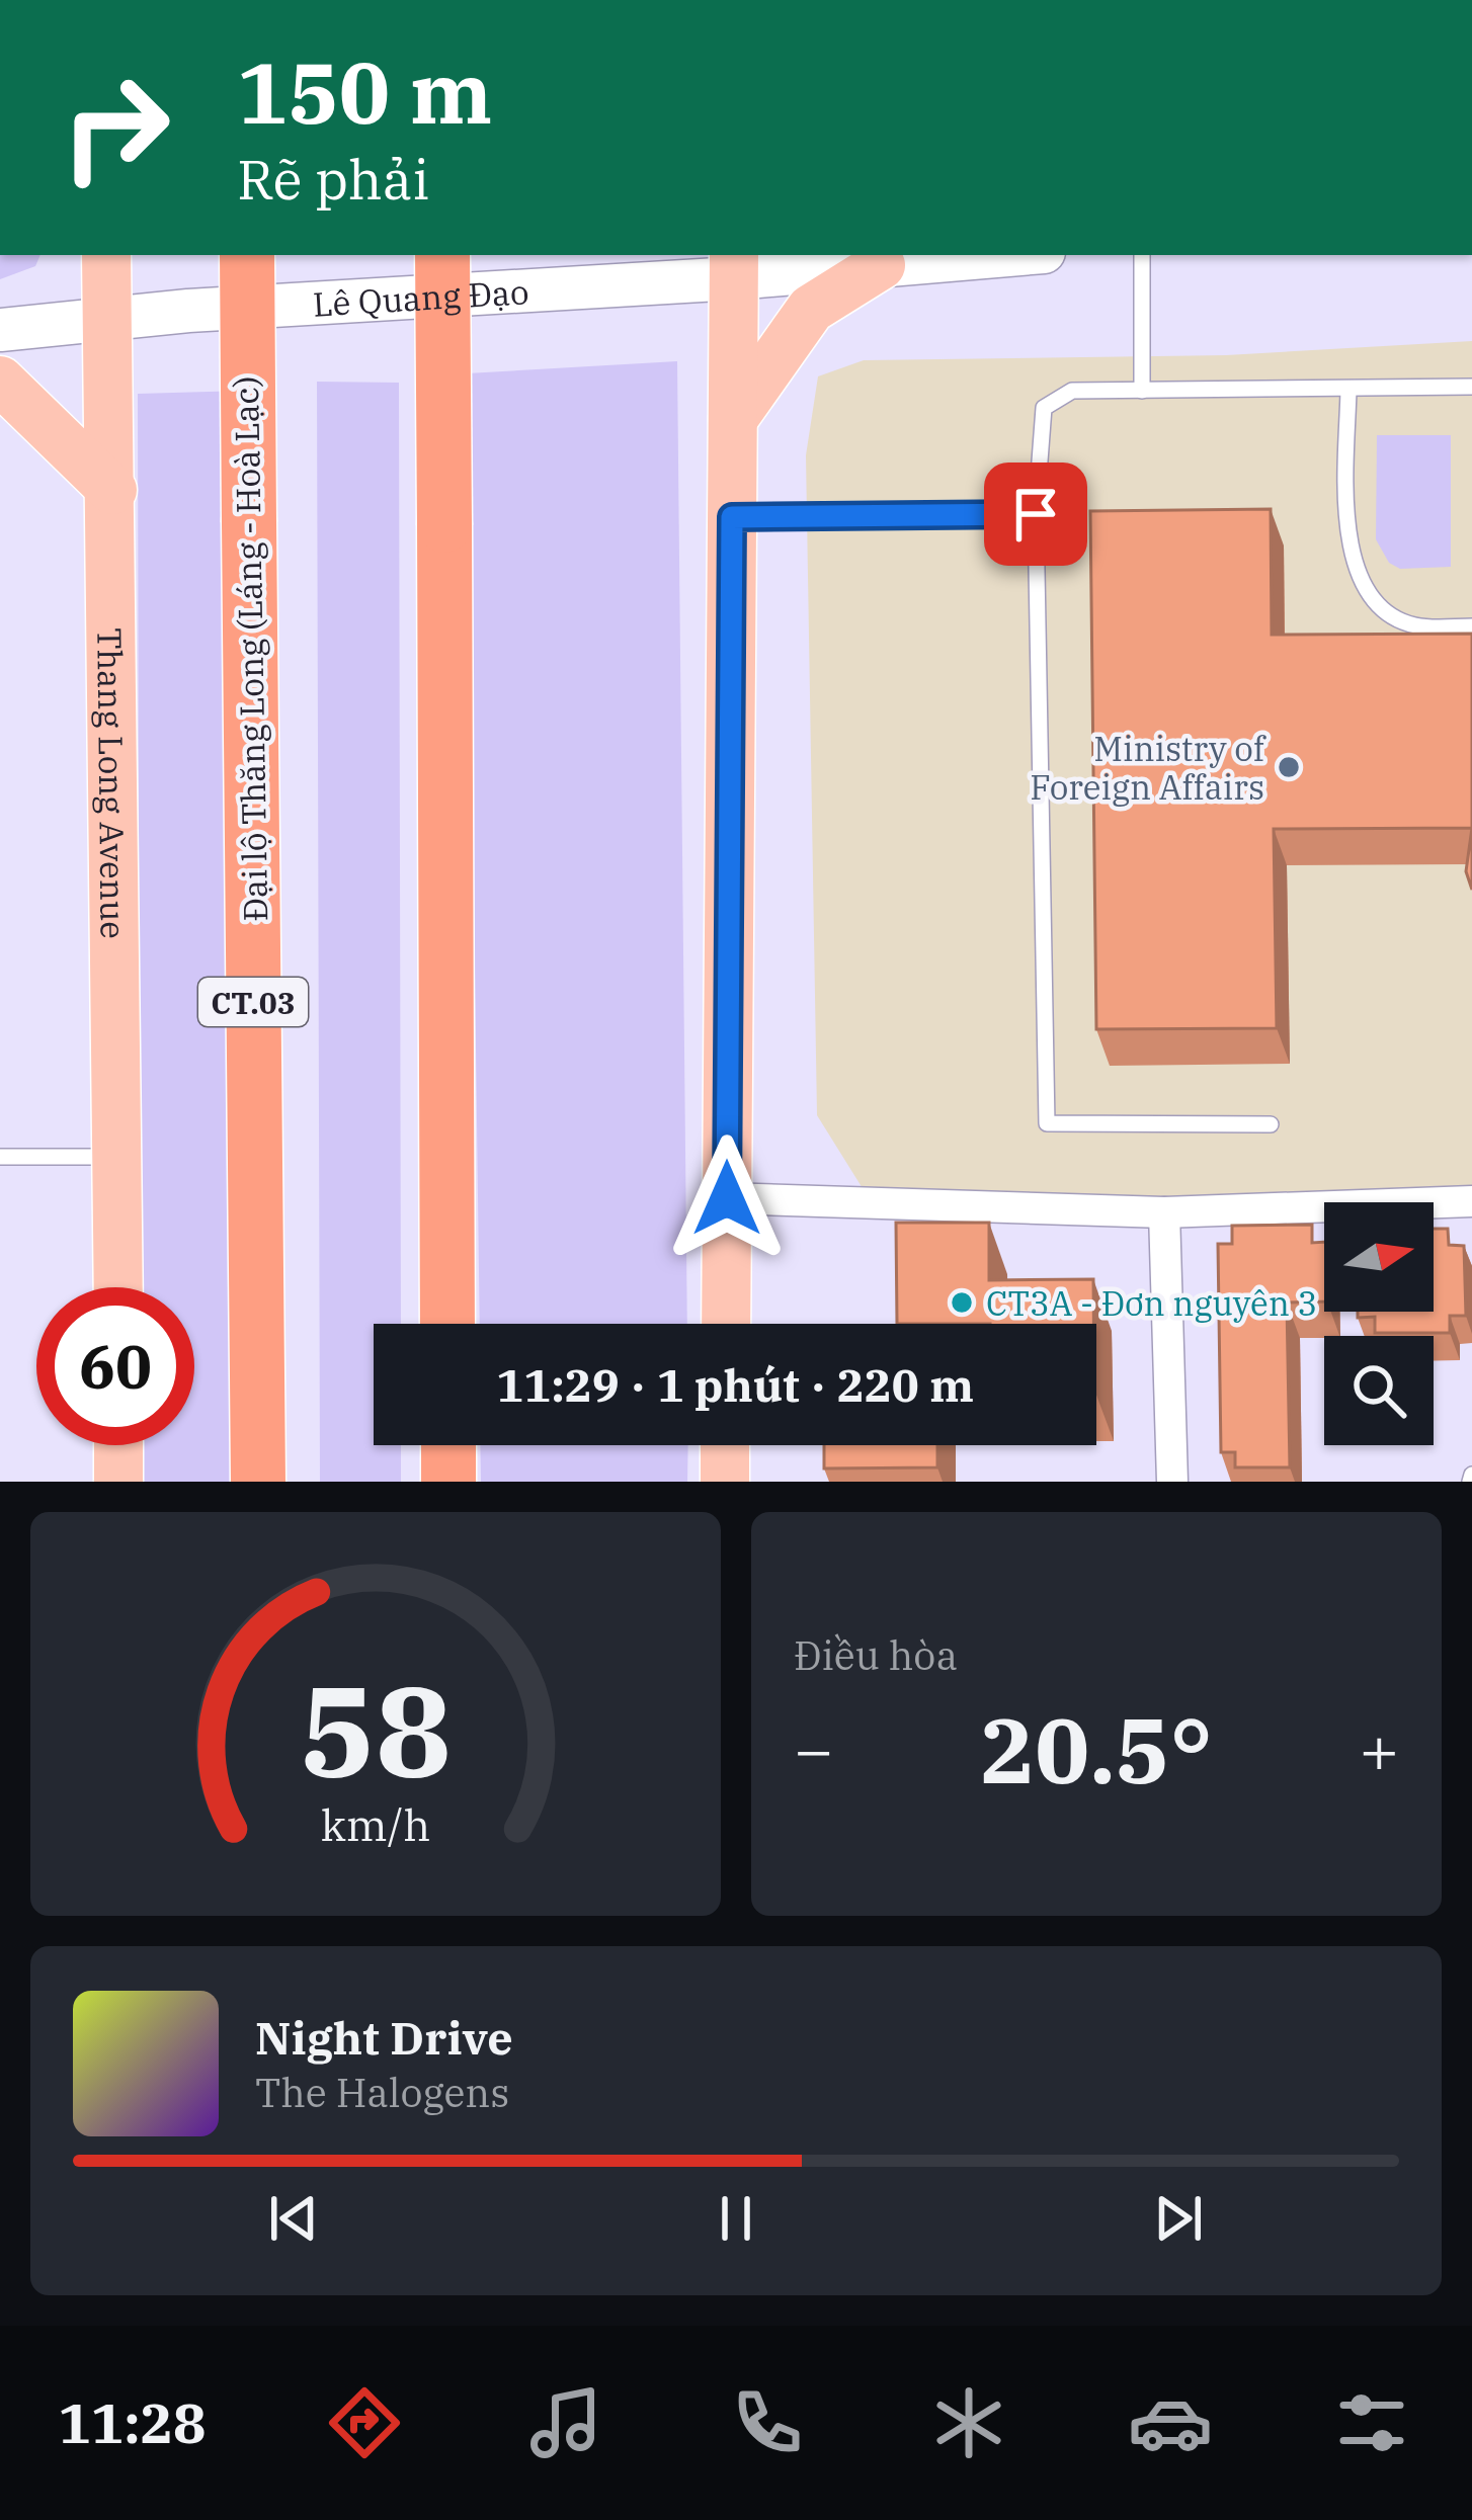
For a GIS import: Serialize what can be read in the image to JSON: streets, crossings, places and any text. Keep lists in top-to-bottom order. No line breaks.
{"streets":{"highway":["Đại lộ Thăng Long (Láng - Hoà Lạc)","CT.03"],"main road":["Lê Quang Đạo","Thang Long Avenue"]},"crossings":[["Lê Quang Đạo","Thang Long Avenue"]],"places":["Ministry of Foreign Affairs","CT3A - Đơn nguyên 3"],"north":"right","page":{"turn":["150 m","Rẽ phải"],"limit":"60","trip":"11:29 · 1 phút · 220 m","tile":"Điều hòa","heat":["−","20.5°","+"],"song":["Night Drive","The Halogens"],"tabs":"11:28","gauge":["58","km/h"]}}
